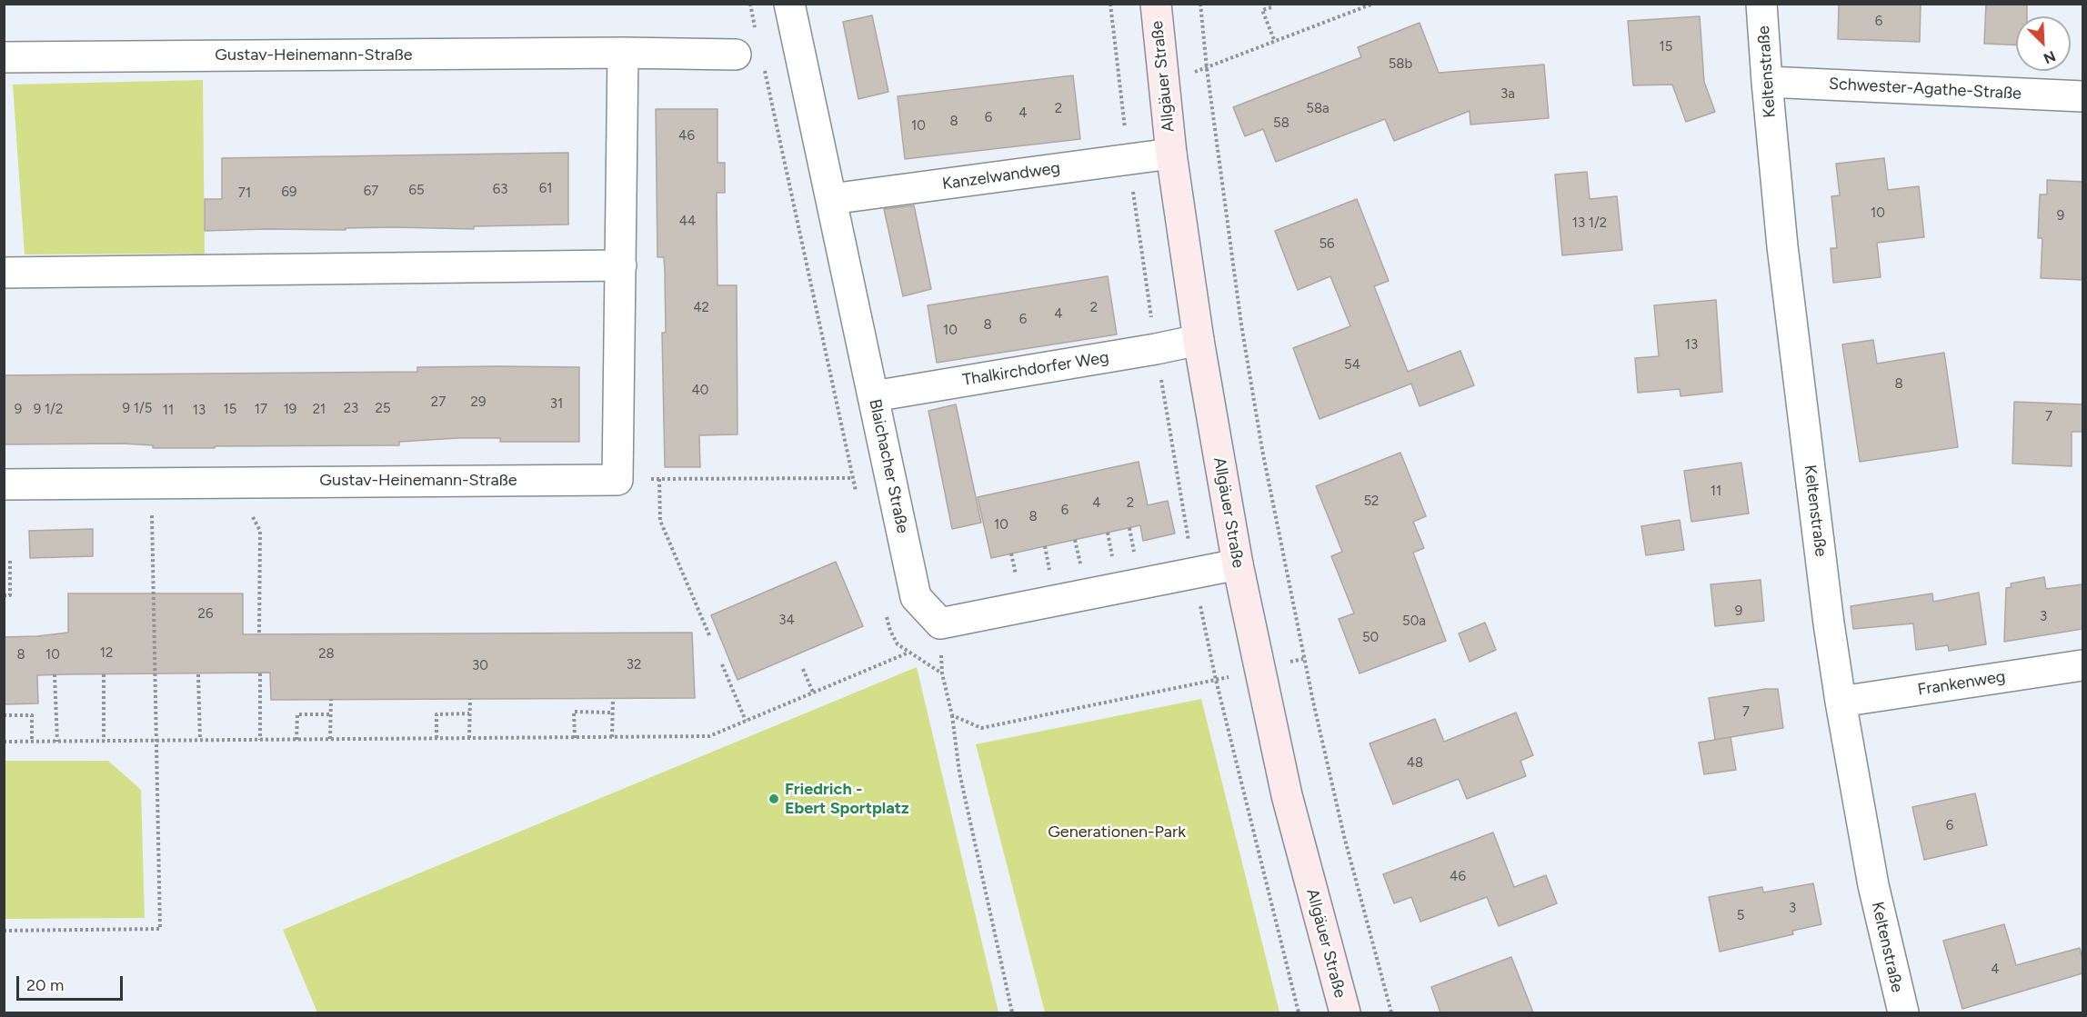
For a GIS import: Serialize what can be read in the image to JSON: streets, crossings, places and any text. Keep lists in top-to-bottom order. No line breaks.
{"streets":{"main road":["Allgäuer Straße"],"street":["Gustav-Heinemann-Straße","Keltenstraße","Schwester-Agathe-Straße","Kanzelwandweg","Thalkirchdorfer Weg","Blaichacher Straße","Frankenweg"]},"crossings":[["Keltenstraße","Schwester-Agathe-Straße"],["Keltenstraße","Frankenweg"],["Allgäuer Straße","Kanzelwandweg"],["Allgäuer Straße","Thalkirchdorfer Weg"],["Kanzelwandweg","Blaichacher Straße"],["Thalkirchdorfer Weg","Blaichacher Straße"]],"parks":["Generationen-Park"],"places":["Friedrich - Ebert Sportplatz"],"house_numbers":["6","15","58b","3a","2","58a","4","6","8","58","10","46","61","63","65","67","69","71","10","9","44","13 1/2","56","42","2","4","6","8","10","13","54","8","40","27","29","31","9 1/5","23","25","9","9 1/2","15","17","19","21","11","13","7","11","52","4","2","6","8","10","9","26","3","34","50a","50","12","28","8","10","32","30","7","48","6","46","3","5","4"],"scale_bar":"20 m","north":"bottom right"}
